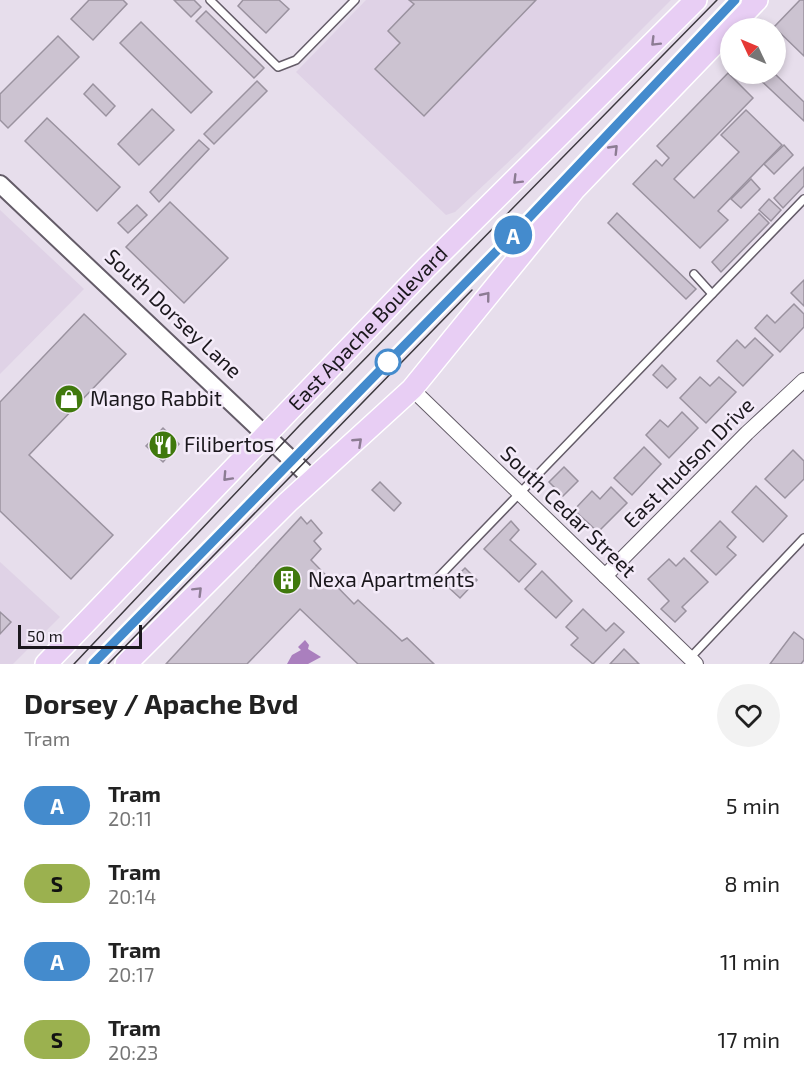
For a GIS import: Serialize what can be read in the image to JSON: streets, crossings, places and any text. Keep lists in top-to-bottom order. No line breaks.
{"streets":{"main road":["East Apache Boulevard"],"street":["South Dorsey Lane","East Hudson Drive","South Cedar Street"]},"crossings":[["South Dorsey Lane","East Apache Boulevard"],["East Hudson Drive","South Cedar Street"]],"places":{"shop":["Mango Rabbit"],"restaurant":["Filibertos"],"building":["Nexa Apartments"]},"lines":["tram line A"],"scale_bar":"50 m","north":"top left","page":{"on_map":"A","scale":"50 m","heading":["Dorsey / Apache Bvd","Tram"],"list":[{"mark":"A","name":"Tram","note":"20:11","value":"5 min"},{"mark":"S","name":"Tram","note":"20:14","value":"8 min"},{"mark":"A","name":"Tram","note":"20:17","value":"11 min"},{"mark":"S","name":"Tram","note":"20:23","value":"17 min"}]}}
